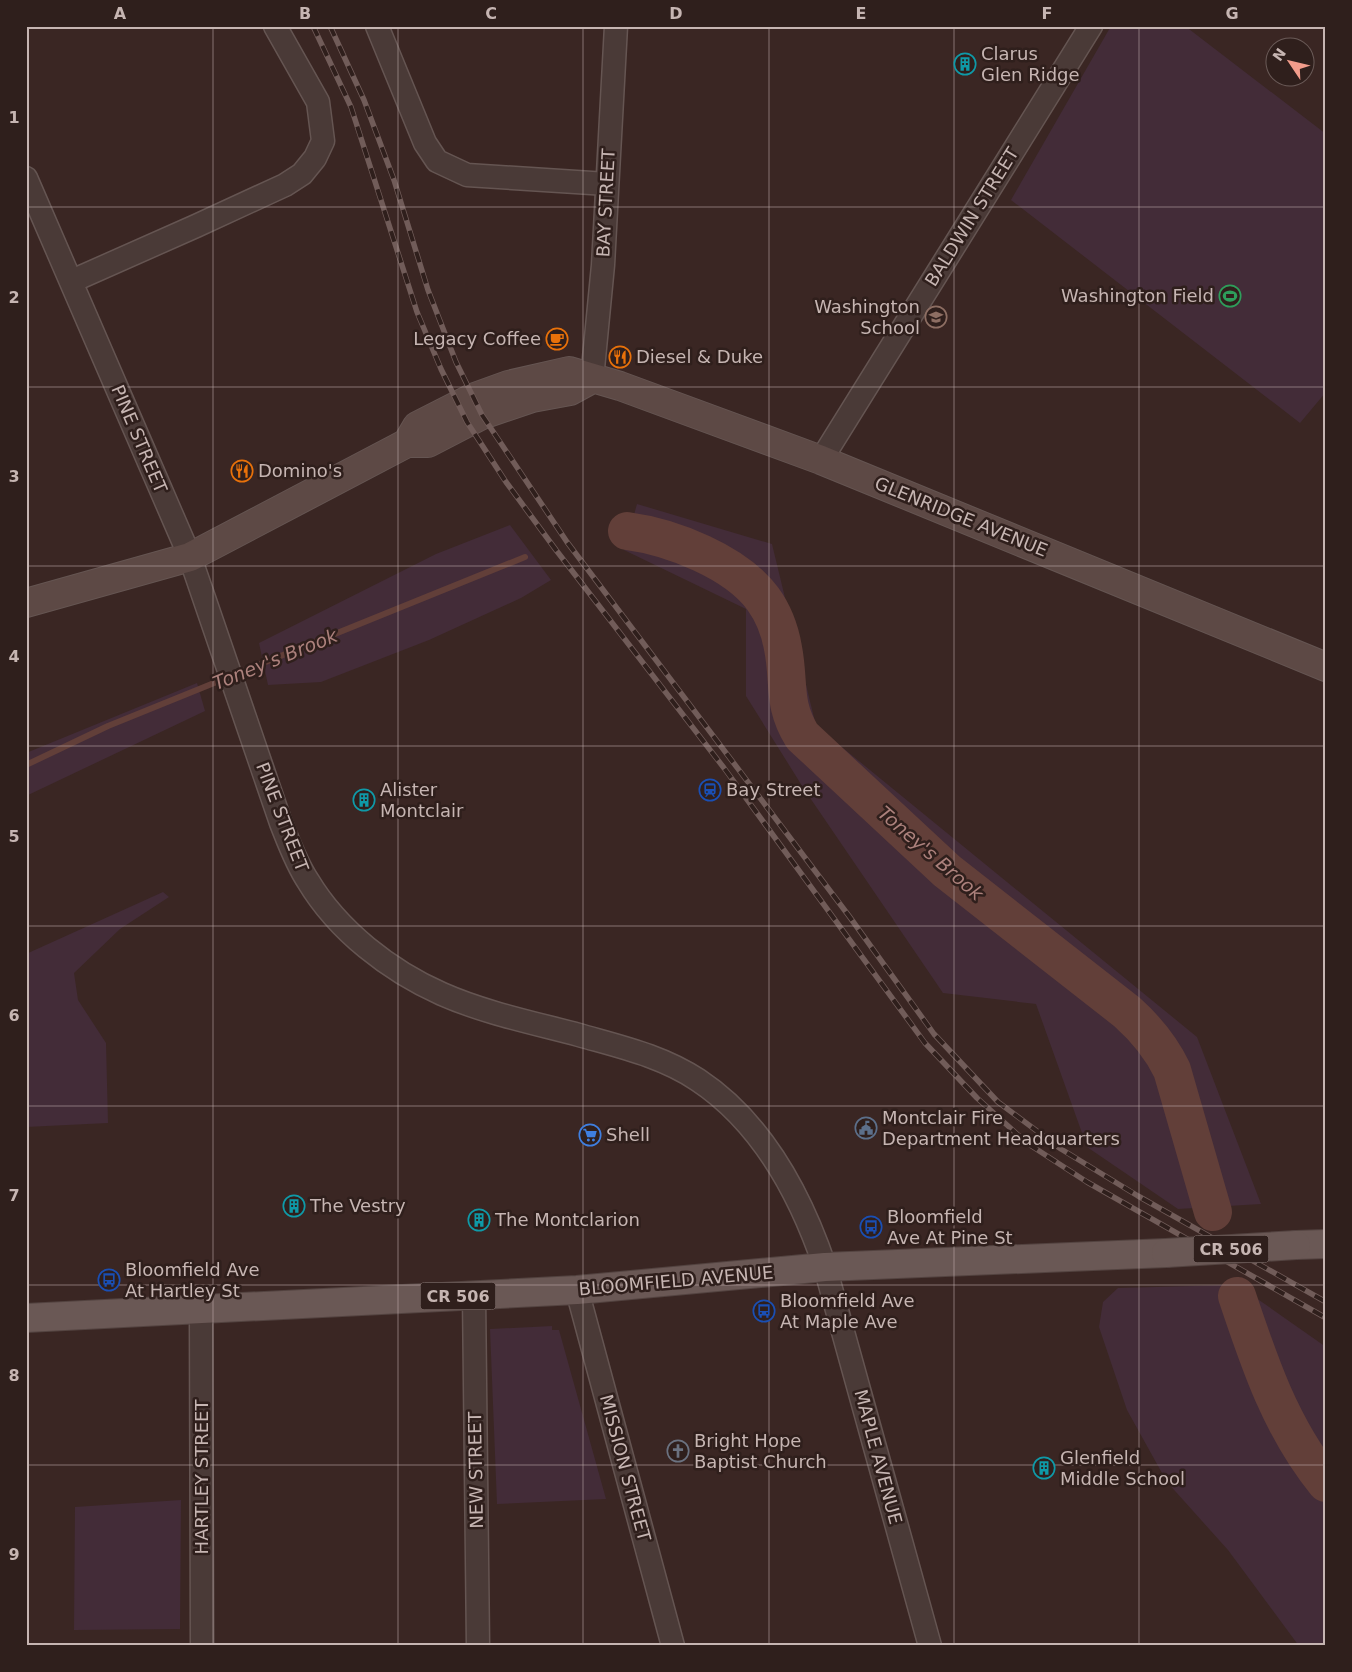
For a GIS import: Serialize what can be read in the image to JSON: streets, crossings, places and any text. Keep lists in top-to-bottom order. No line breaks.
{"streets":{"main road":["CR 506","BLOOMFIELD AVENUE"],"street":["BAY STREET","BALDWIN STREET","PINE STREET","GLENRIDGE AVENUE","MAPLE AVENUE","MISSION STREET","NEW STREET","HARTLEY STREET"]},"crossings":[["BAY STREET","GLENRIDGE AVENUE"],["BALDWIN STREET","GLENRIDGE AVENUE"],["PINE STREET","BLOOMFIELD AVENUE"],["PINE STREET","MAPLE AVENUE"],["BLOOMFIELD AVENUE","MAPLE AVENUE"],["BLOOMFIELD AVENUE","MISSION STREET"],["BLOOMFIELD AVENUE","NEW STREET"],["BLOOMFIELD AVENUE","HARTLEY STREET"]],"water":["Toney's Brook"],"places":{"building":["Clarus Glen Ridge","Alister Montclair","The Vestry","The Montclarion","Glenfield Middle School"],"sports":["Washington Field"],"school or university":["Washington School"],"cafe":["Legacy Coffee"],"restaurant":["Diesel & Duke","Domino's"],"station":["Bay Street"],"public building":["Montclair Fire Department Headquarters"],"supermarket":["Shell"],"bus stop":["Bloomfield Ave At Pine St","Bloomfield Ave At Hartley St","Bloomfield Ave At Maple Ave"],"church":["Bright Hope Baptist Church"]},"north":"top left","grid":{"columns":["A","B","C","D","E","F","G"],"rows":["1","2","3","4","5","6","7","8","9"]}}
